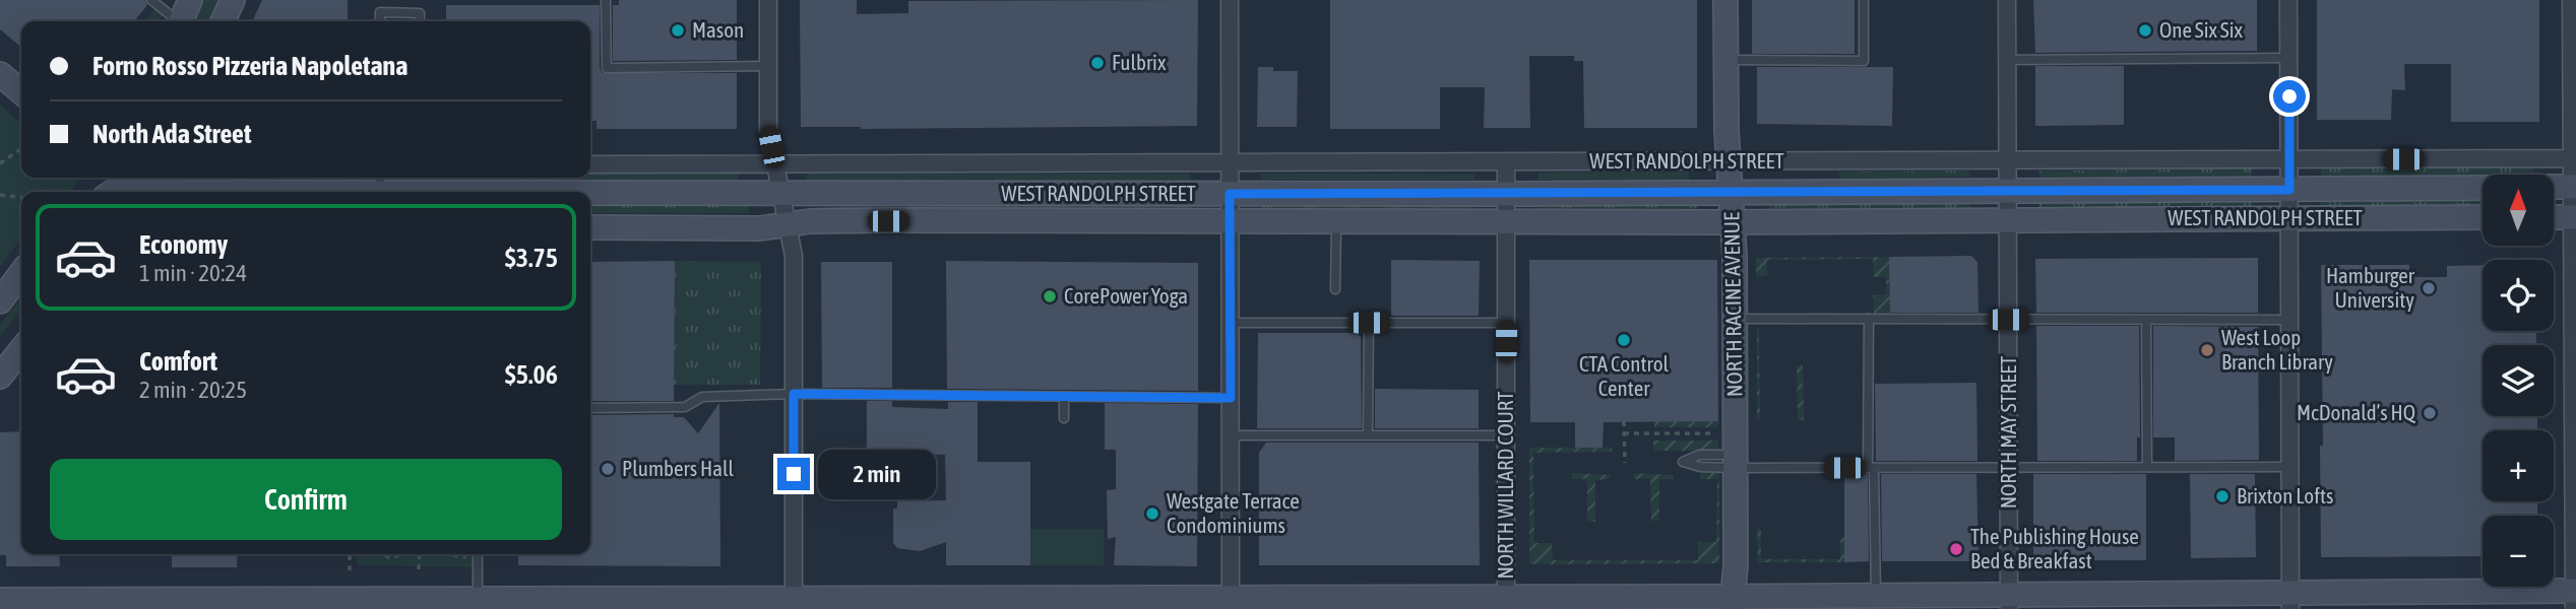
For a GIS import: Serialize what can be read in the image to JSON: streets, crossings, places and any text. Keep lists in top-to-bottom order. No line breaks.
{"streets":{"street":["WEST RANDOLPH STREET","NORTH RACINE AVENUE","NORTH MAY STREET","NORTH WILLARD COURT"]},"crossings":[["WEST RANDOLPH STREET","NORTH RACINE AVENUE"],["WEST RANDOLPH STREET","NORTH MAY STREET"],["WEST RANDOLPH STREET","NORTH WILLARD COURT"]],"places":["Mason","One Six Six","Fulbrix","Hamburger University","CorePower Yoga","CTA Control Center","West Loop Branch Library","McDonald’s HQ","Plumbers Hall","Brixton Lofts","Westgate Terrace Condominiums","The Publishing House Bed & Breakfast"],"north":"top","page":{"banner":["Forno Rosso Pizzeria Napoletana","North Ada Street"],"map_buttons":["+","−"],"list":[{"name":"Economy","note":"1 min · 20:24","value":"$3.75"},{"name":"Comfort","note":"2 min · 20:25","value":"$5.06"}],"buttons":"Confirm","bubble":"2 min"}}
